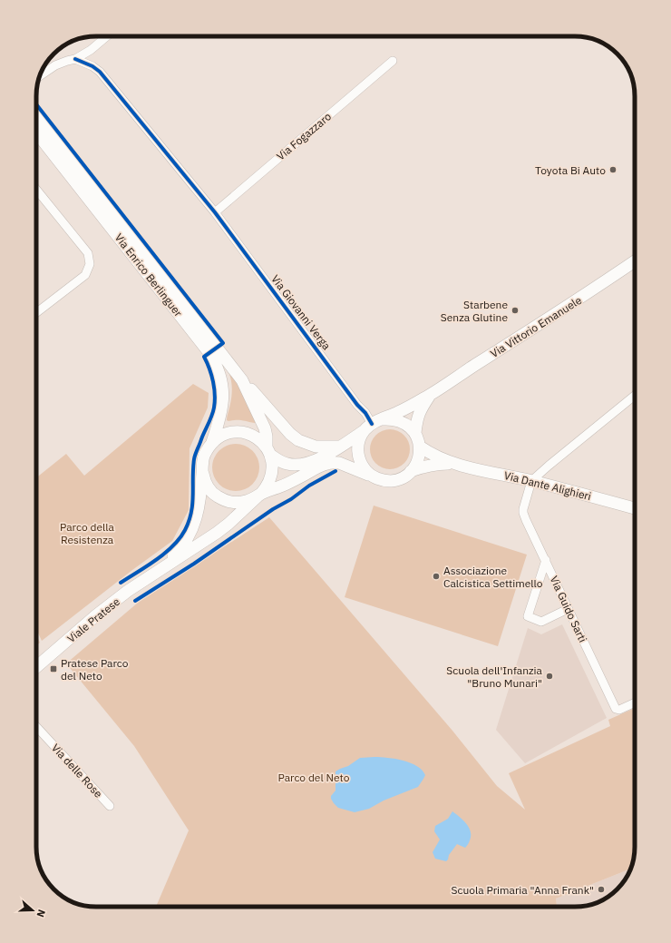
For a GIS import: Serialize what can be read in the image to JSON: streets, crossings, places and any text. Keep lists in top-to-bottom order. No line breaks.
{"streets":{"main road":["Via Enrico Berlinguer","Via Vittorio Emanuele","Via Dante Alighieri","Viale Pratese"],"street":["Via Fogazzaro","Via Giovanni Verga","Via Guido Sarti","Via delle Rose"]},"crossings":[["Via Fogazzaro","Via Giovanni Verga"],["Via Enrico Berlinguer","Viale Pratese"],["Via Giovanni Verga","Via Vittorio Emanuele"],["Via Giovanni Verga","Via Dante Alighieri"],["Via Giovanni Verga","Viale Pratese"],["Via Vittorio Emanuele","Via Dante Alighieri"],["Via Vittorio Emanuele","Viale Pratese"],["Via Dante Alighieri","Via Guido Sarti"],["Via Dante Alighieri","Viale Pratese"]],"parks":["Parco della Resistenza","Parco del Neto"],"places":{"other":["Toyota Bi Auto","Starbene Senza Glutine","Associazione Calcistica Settimello","Scuola dell'Infanzia \"Bruno Munari\"","Scuola Primaria \"Anna Frank\""],"transit":["Pratese Parco del Neto"]},"north":"right"}
